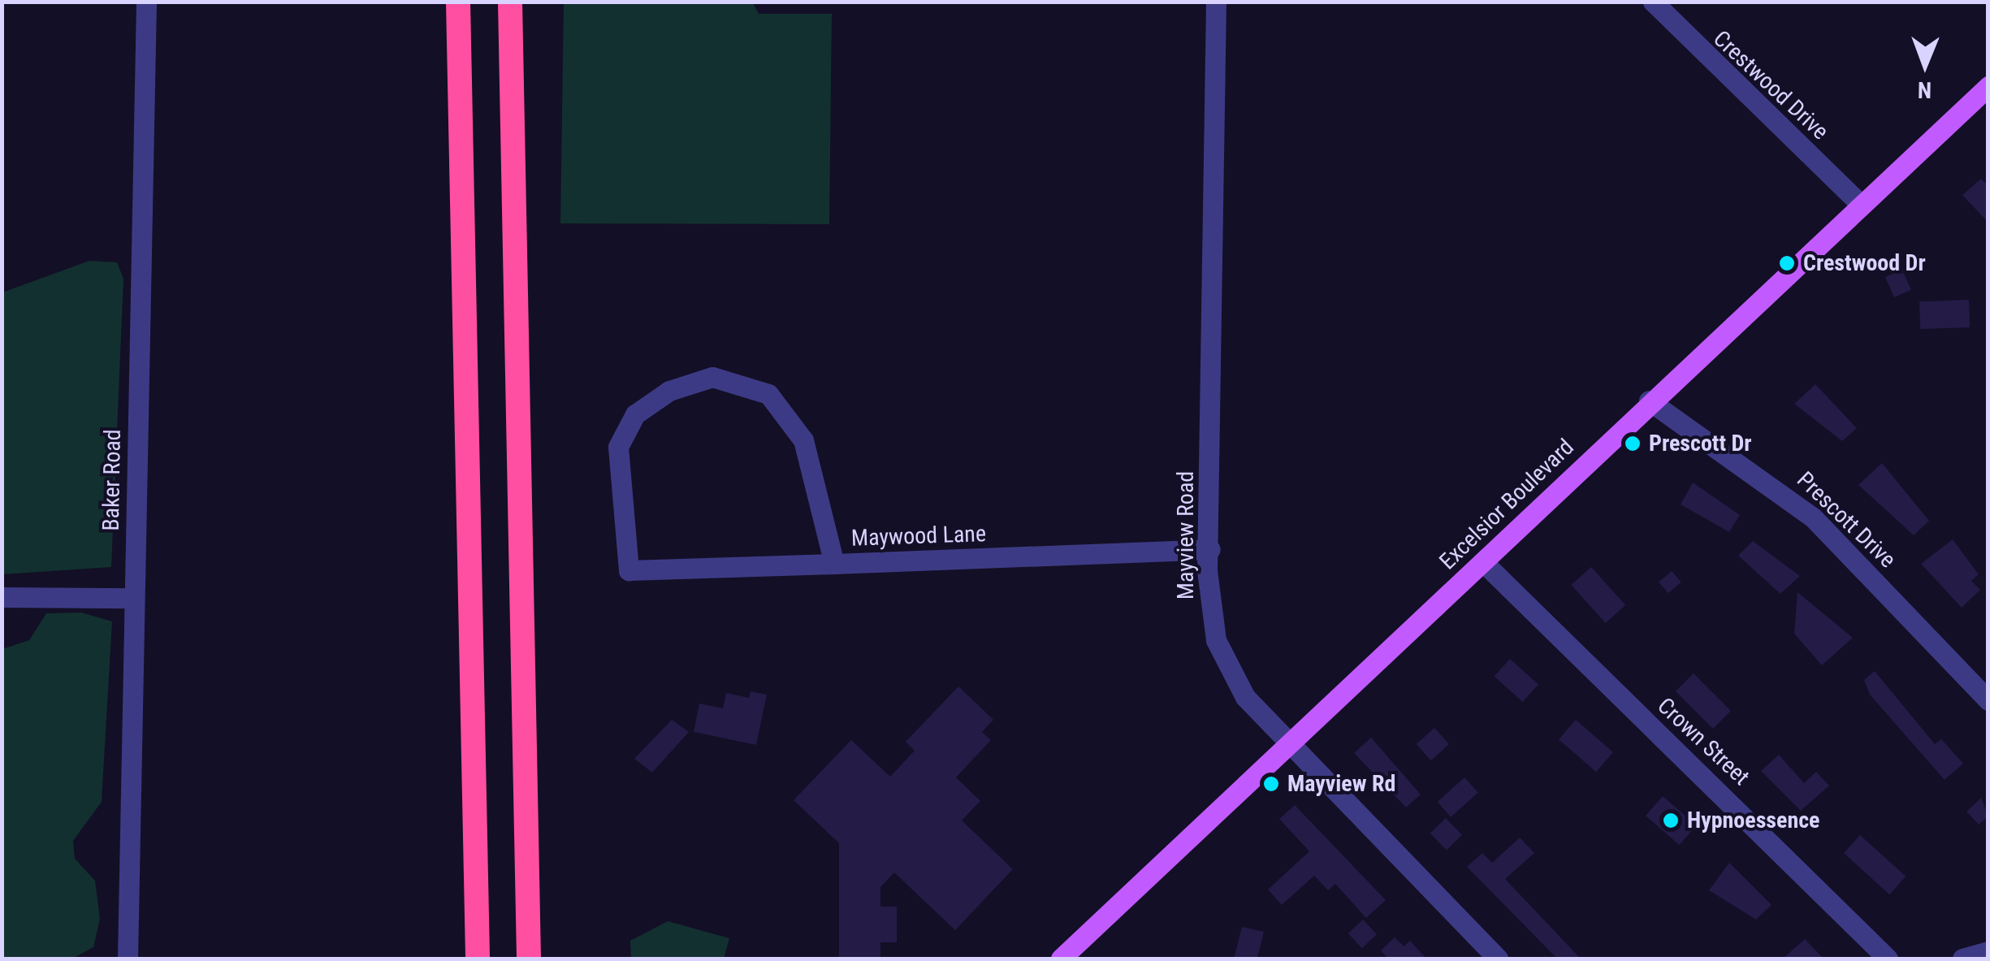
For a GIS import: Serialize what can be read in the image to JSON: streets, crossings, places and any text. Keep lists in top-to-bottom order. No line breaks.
{"streets":{"main road":["Excelsior Boulevard"],"street":["Crestwood Drive","Baker Road","Prescott Drive","Mayview Road","Maywood Lane","Crown Street"]},"crossings":[["Crestwood Drive","Excelsior Boulevard"],["Excelsior Boulevard","Prescott Drive"],["Excelsior Boulevard","Mayview Road"],["Excelsior Boulevard","Crown Street"],["Mayview Road","Maywood Lane"]],"places":["Crestwood Dr","Prescott Dr","Mayview Rd","Hypnoessence"],"north":"bottom"}
